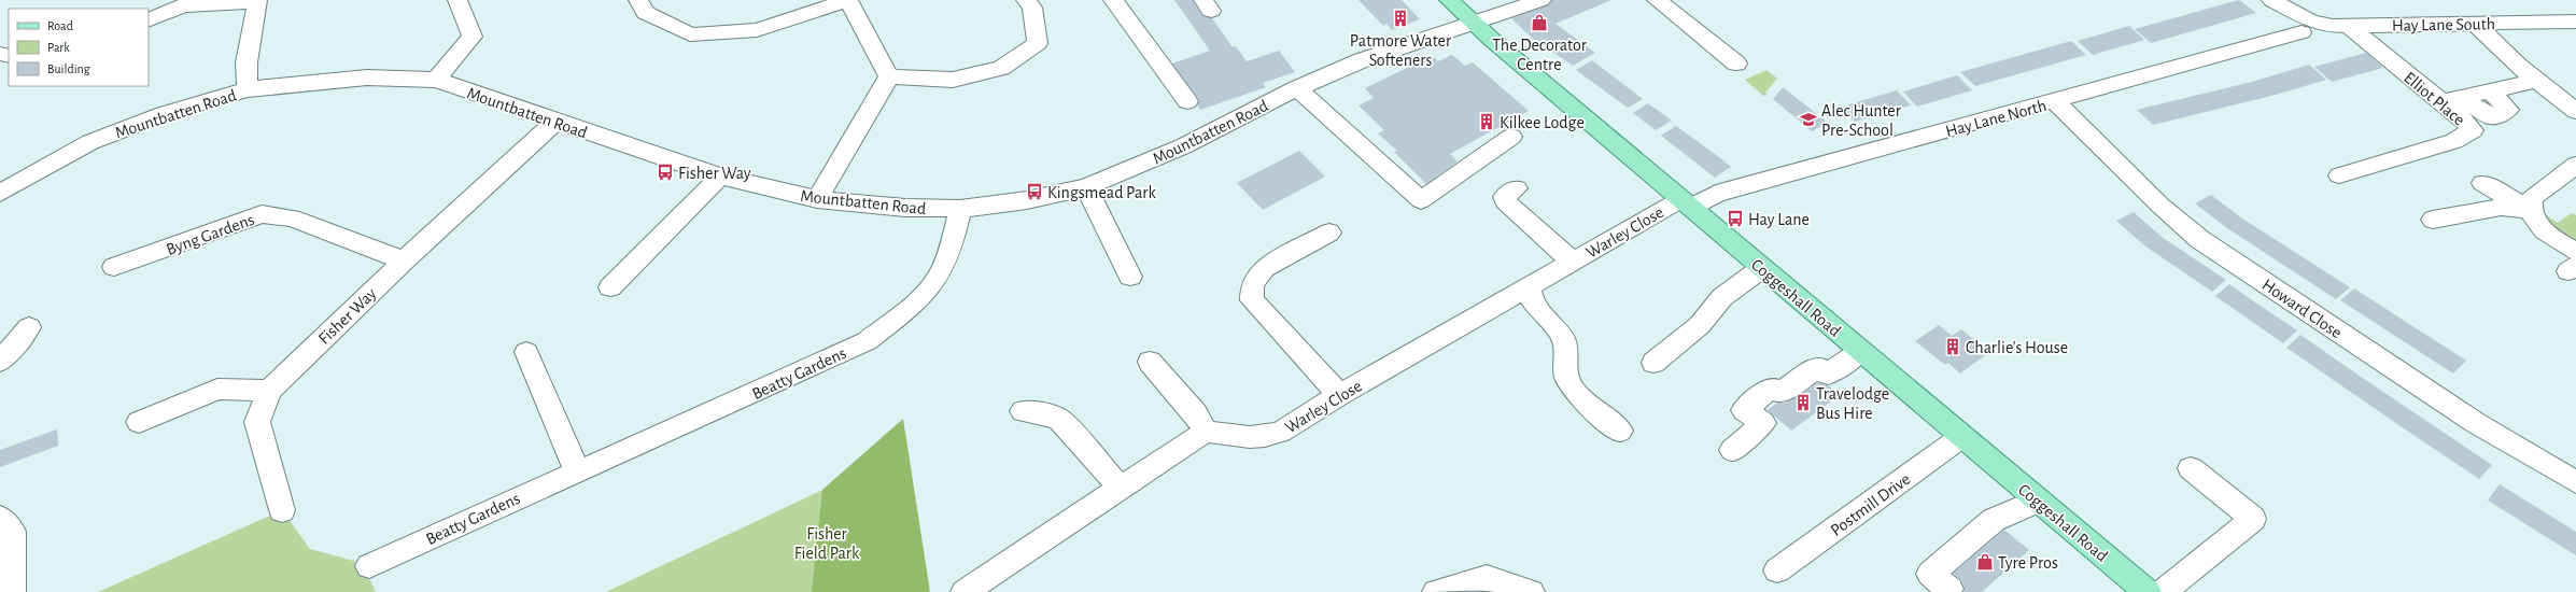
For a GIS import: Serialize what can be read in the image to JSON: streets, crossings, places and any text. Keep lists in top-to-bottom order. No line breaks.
{"streets":{"main road":["Coggeshall Road"],"street":["Hay Lane South","Elliot Place","Mountbatten Road","Hay Lane North","Warley Close","Byng Gardens","Howard Close","Fisher Way","Beatty Gardens","Postmill Drive"]},"crossings":[["Hay Lane South","Elliot Place"],["Hay Lane South","Hay Lane North"],["Mountbatten Road","Coggeshall Road"],["Mountbatten Road","Fisher Way"],["Mountbatten Road","Beatty Gardens"],["Hay Lane North","Warley Close"],["Hay Lane North","Coggeshall Road"],["Hay Lane North","Howard Close"],["Warley Close","Coggeshall Road"],["Byng Gardens","Fisher Way"],["Coggeshall Road","Postmill Drive"]],"parks":["Fisher Field Park"],"places":{"building":["Patmore Water Softeners","Kilkee Lodge","Charlie's House","Travelodge Bus Hire"],"shop":["The Decorator Centre","Tyre Pros"],"school or university":["Alec Hunter Pre-School"],"bus stop":["Fisher Way","Kingsmead Park","Hay Lane"]},"legend":["Road","Park","Building"]}
